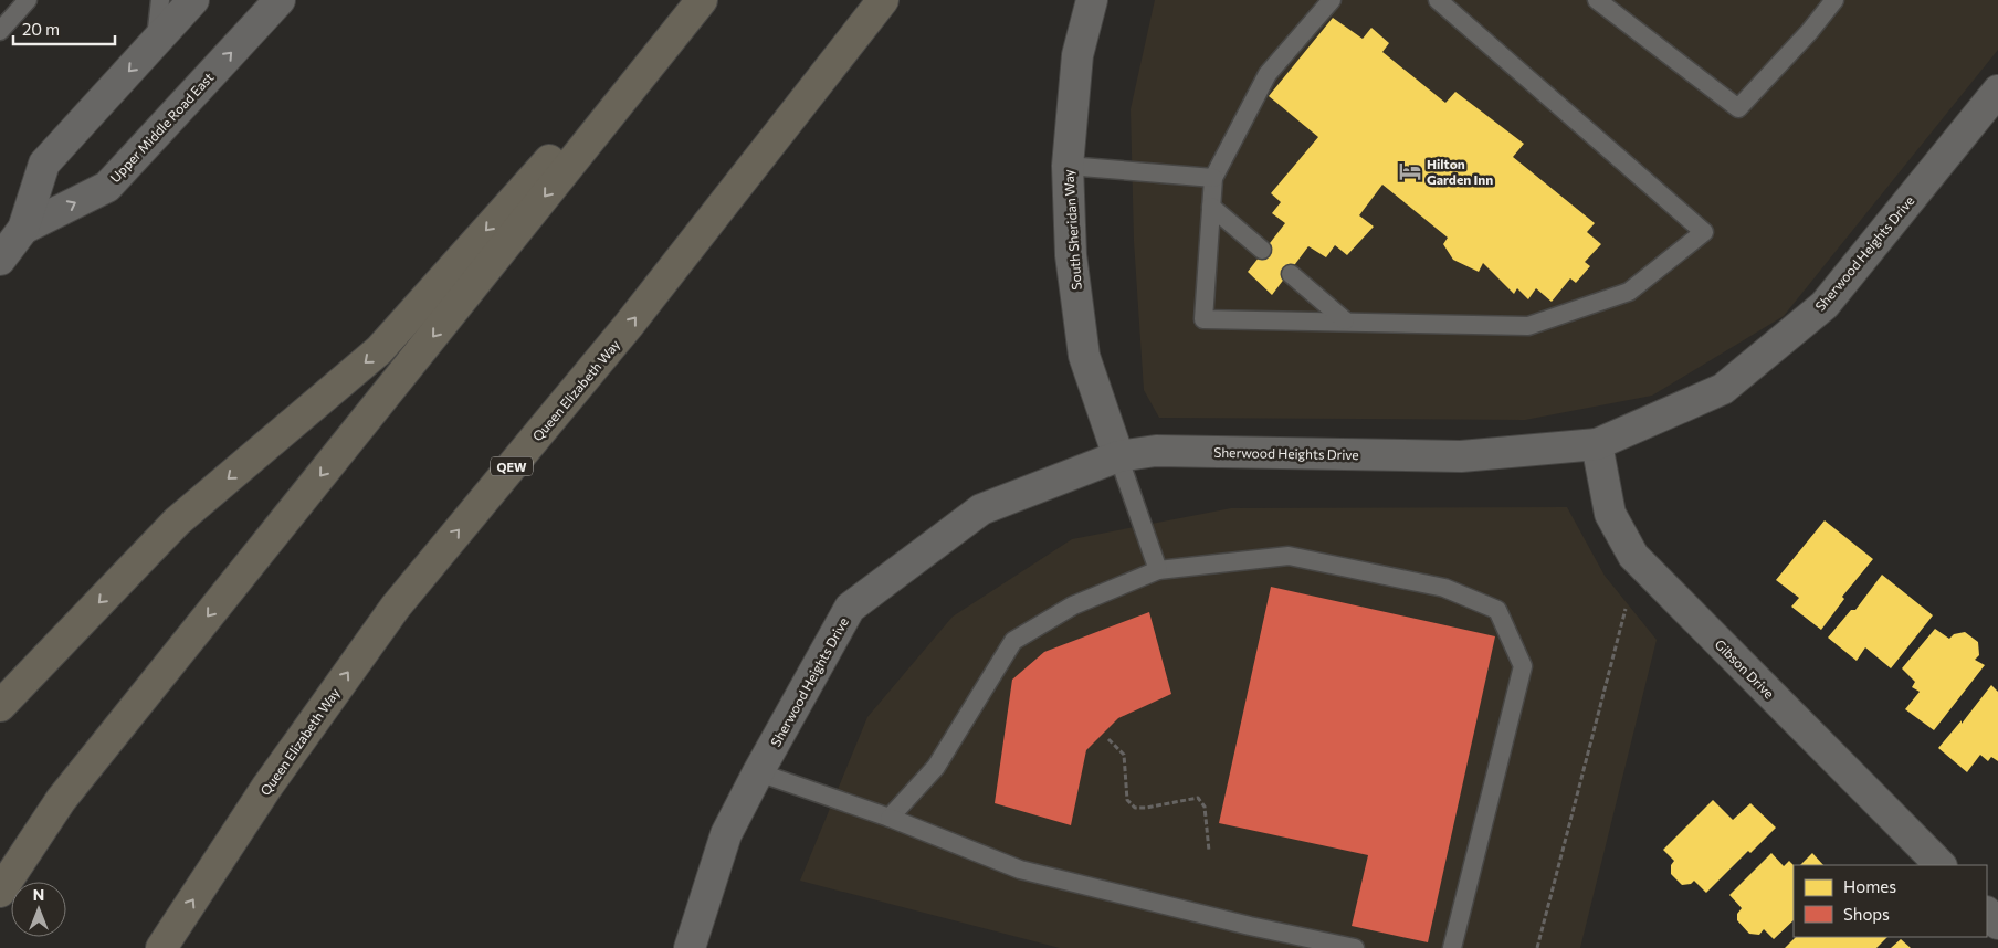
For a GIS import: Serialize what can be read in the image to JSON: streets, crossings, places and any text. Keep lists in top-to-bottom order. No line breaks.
{"streets":{"highway":["Queen Elizabeth Way","QEW"],"street":["Upper Middle Road East","South Sheridan Way","Sherwood Heights Drive","Gibson Drive"]},"crossings":[["South Sheridan Way","Sherwood Heights Drive"],["Sherwood Heights Drive","Gibson Drive"]],"places":{"hotel":["Hilton Garden Inn"]},"legend":["Homes","Shops"],"scale_bar":"20 m","north":"top"}
